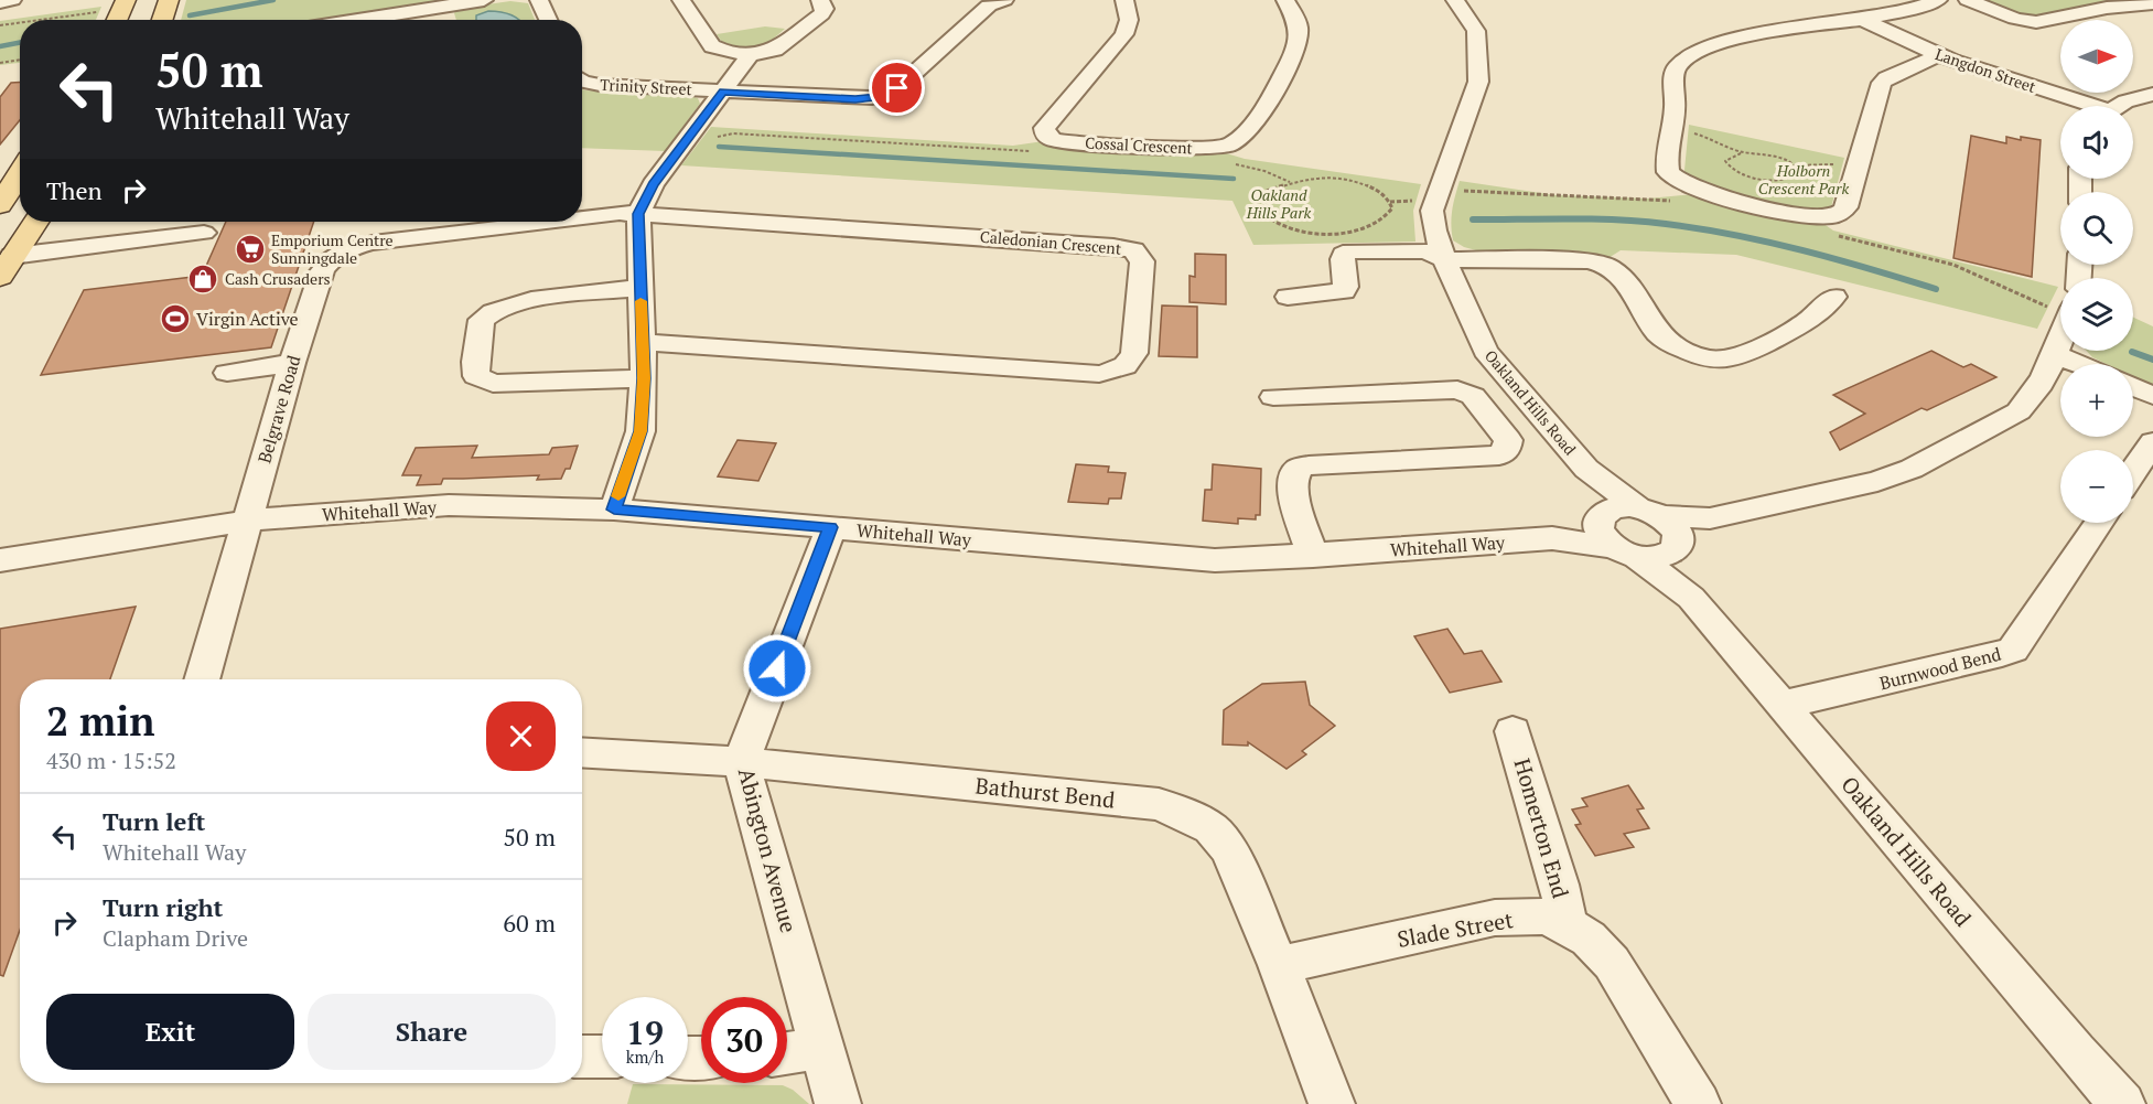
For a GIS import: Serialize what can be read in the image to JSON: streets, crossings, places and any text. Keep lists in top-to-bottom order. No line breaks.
{"streets":{"street":["Langdon Street","Trinity Street","Cossal Crescent","Caledonian Crescent","Oakland Hills Road","Belgrave Road","Whitehall Way","Burnwood Bend","Bathurst Bend","Homerton End","Abington Avenue","Slade Street"]},"crossings":[["Caledonian Crescent","Belgrave Road"],["Oakland Hills Road","Whitehall Way"],["Oakland Hills Road","Burnwood Bend"],["Belgrave Road","Whitehall Way"],["Whitehall Way","Abington Avenue"],["Bathurst Bend","Abington Avenue"],["Bathurst Bend","Slade Street"],["Homerton End","Slade Street"]],"parks":["Holborn Crescent Park","Oakland Hills Park"],"places":{"supermarket":["Emporium Centre Sunningdale"],"shop":["Cash Crusaders"],"sports":["Virgin Active"]},"north":"right","page":{"map_buttons":["+","−"],"turn":["50 m","Whitehall Way"],"then":"Then","heading":["2 min","430 m · 15:52"],"list":[{"name":"Turn left","note":"Whitehall Way","value":"50 m"},{"name":"Turn right","note":"Clapham Drive","value":"60 m"}],"buttons":["Exit","Share"],"speed":"19 km/h","limit":"30"}}
